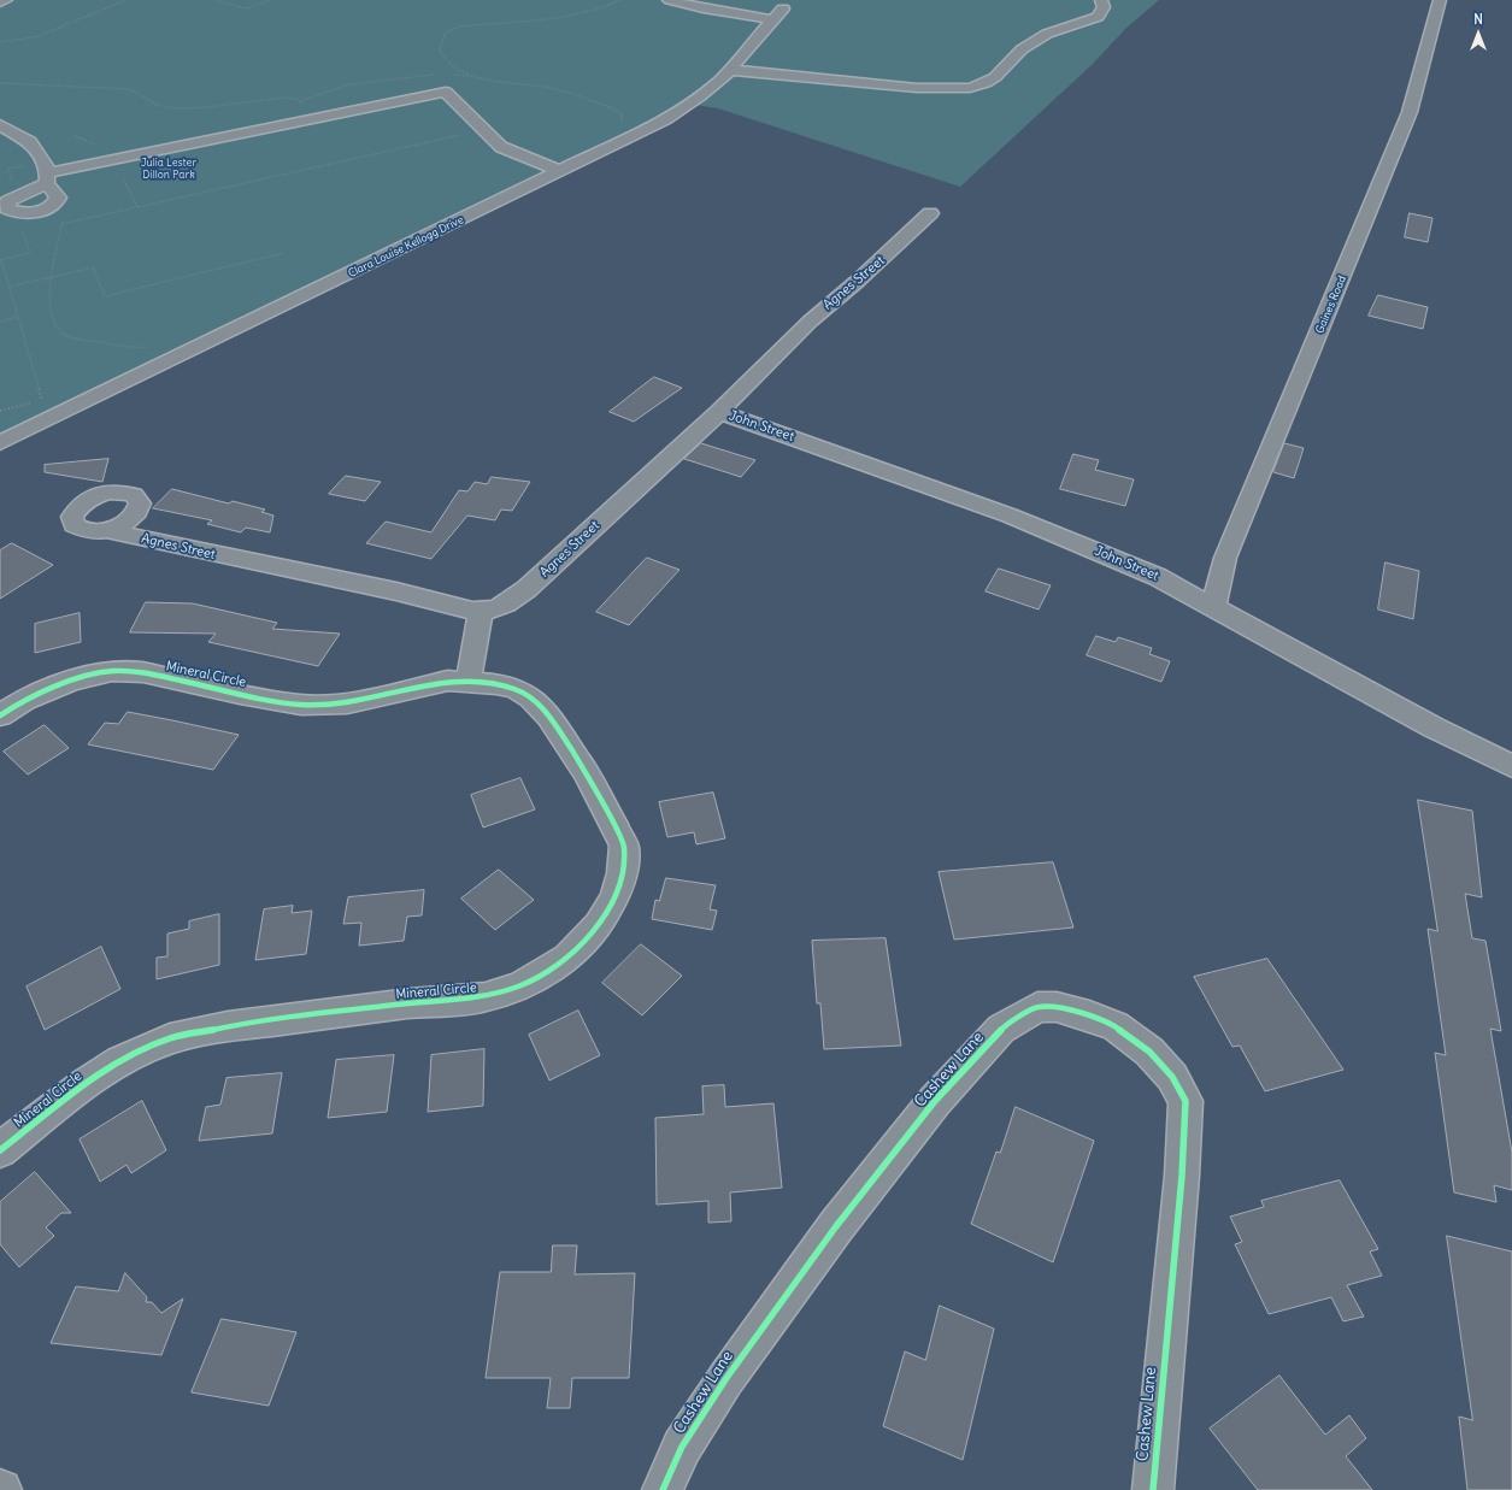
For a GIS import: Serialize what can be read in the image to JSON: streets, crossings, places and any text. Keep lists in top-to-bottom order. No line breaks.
{"streets":{"street":["Clara Louise Kellogg Drive","Agnes Street","Gaines Road","John Street","Mineral Circle","Cashew Lane"]},"crossings":[["Agnes Street","John Street"],["Gaines Road","John Street"]],"parks":["Julia Lester Dillon Park"],"north":"top"}
